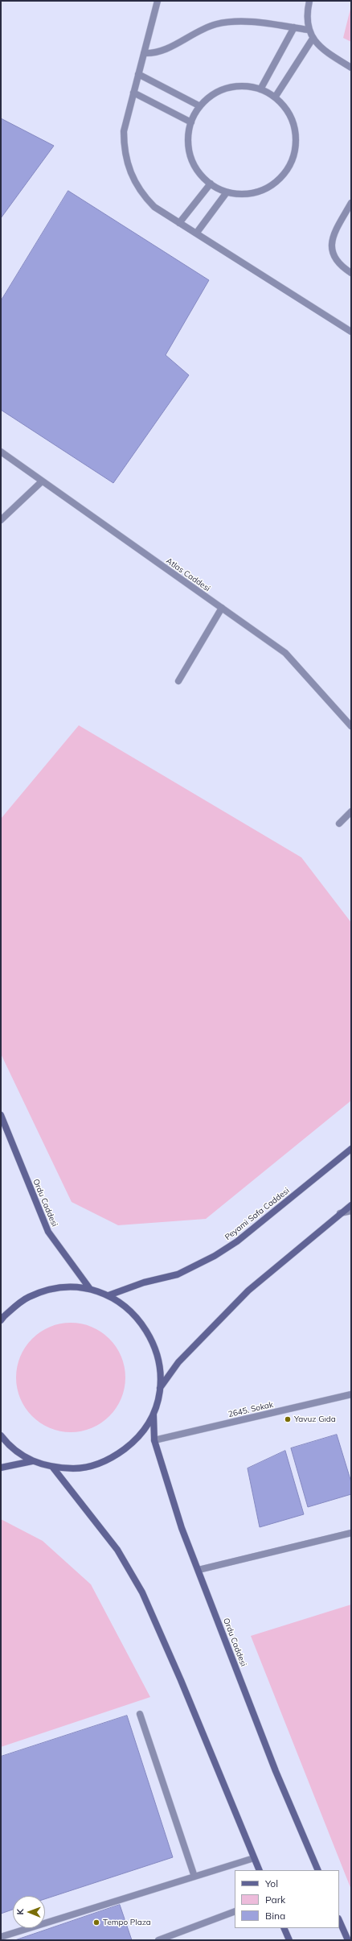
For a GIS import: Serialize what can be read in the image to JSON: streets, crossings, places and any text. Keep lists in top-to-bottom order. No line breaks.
{"streets":{"main road":["Ordu Caddesi","Peyami Safa Caddesi"],"street":["Atlas Caddesi","2645. Sokak"]},"crossings":[["Ordu Caddesi","2645. Sokak"]],"places":["Yavuz Gıda","Tempo Plaza"],"legend":["Yol","Park","Bina"],"north":"left"}
